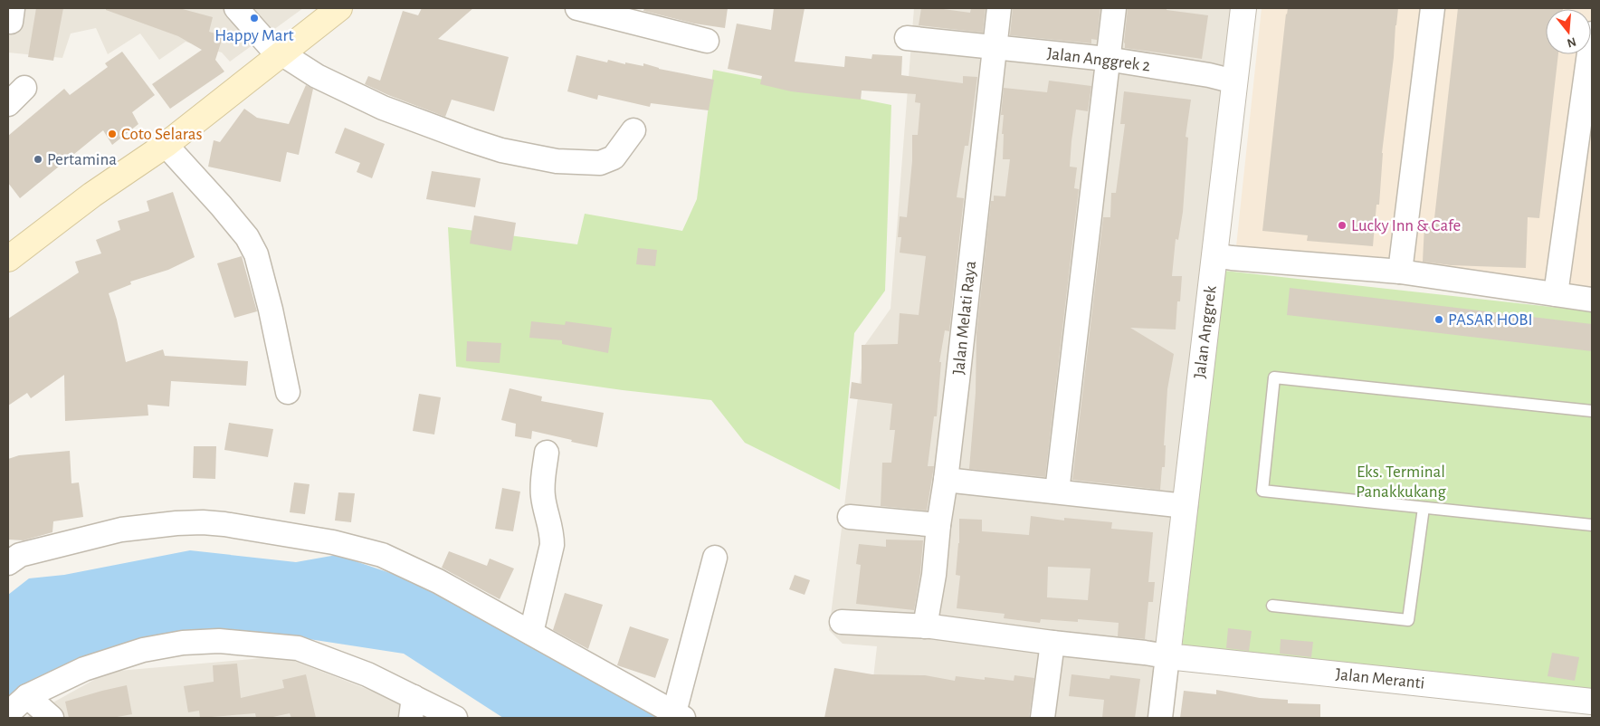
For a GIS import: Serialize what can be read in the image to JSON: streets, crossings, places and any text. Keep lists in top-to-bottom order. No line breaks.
{"streets":{"street":["Jalan Anggrek 2","Jalan Melati Raya","Jalan Anggrek","Jalan Meranti"]},"crossings":[["Jalan Anggrek 2","Jalan Melati Raya"],["Jalan Anggrek 2","Jalan Anggrek"],["Jalan Anggrek","Jalan Meranti"]],"parks":["Eks. Terminal Panakkukang"],"places":["Happy Mart","Coto Selaras","Pertamina","Lucky Inn & Cafe","PASAR HOBI"],"north":"bottom"}
